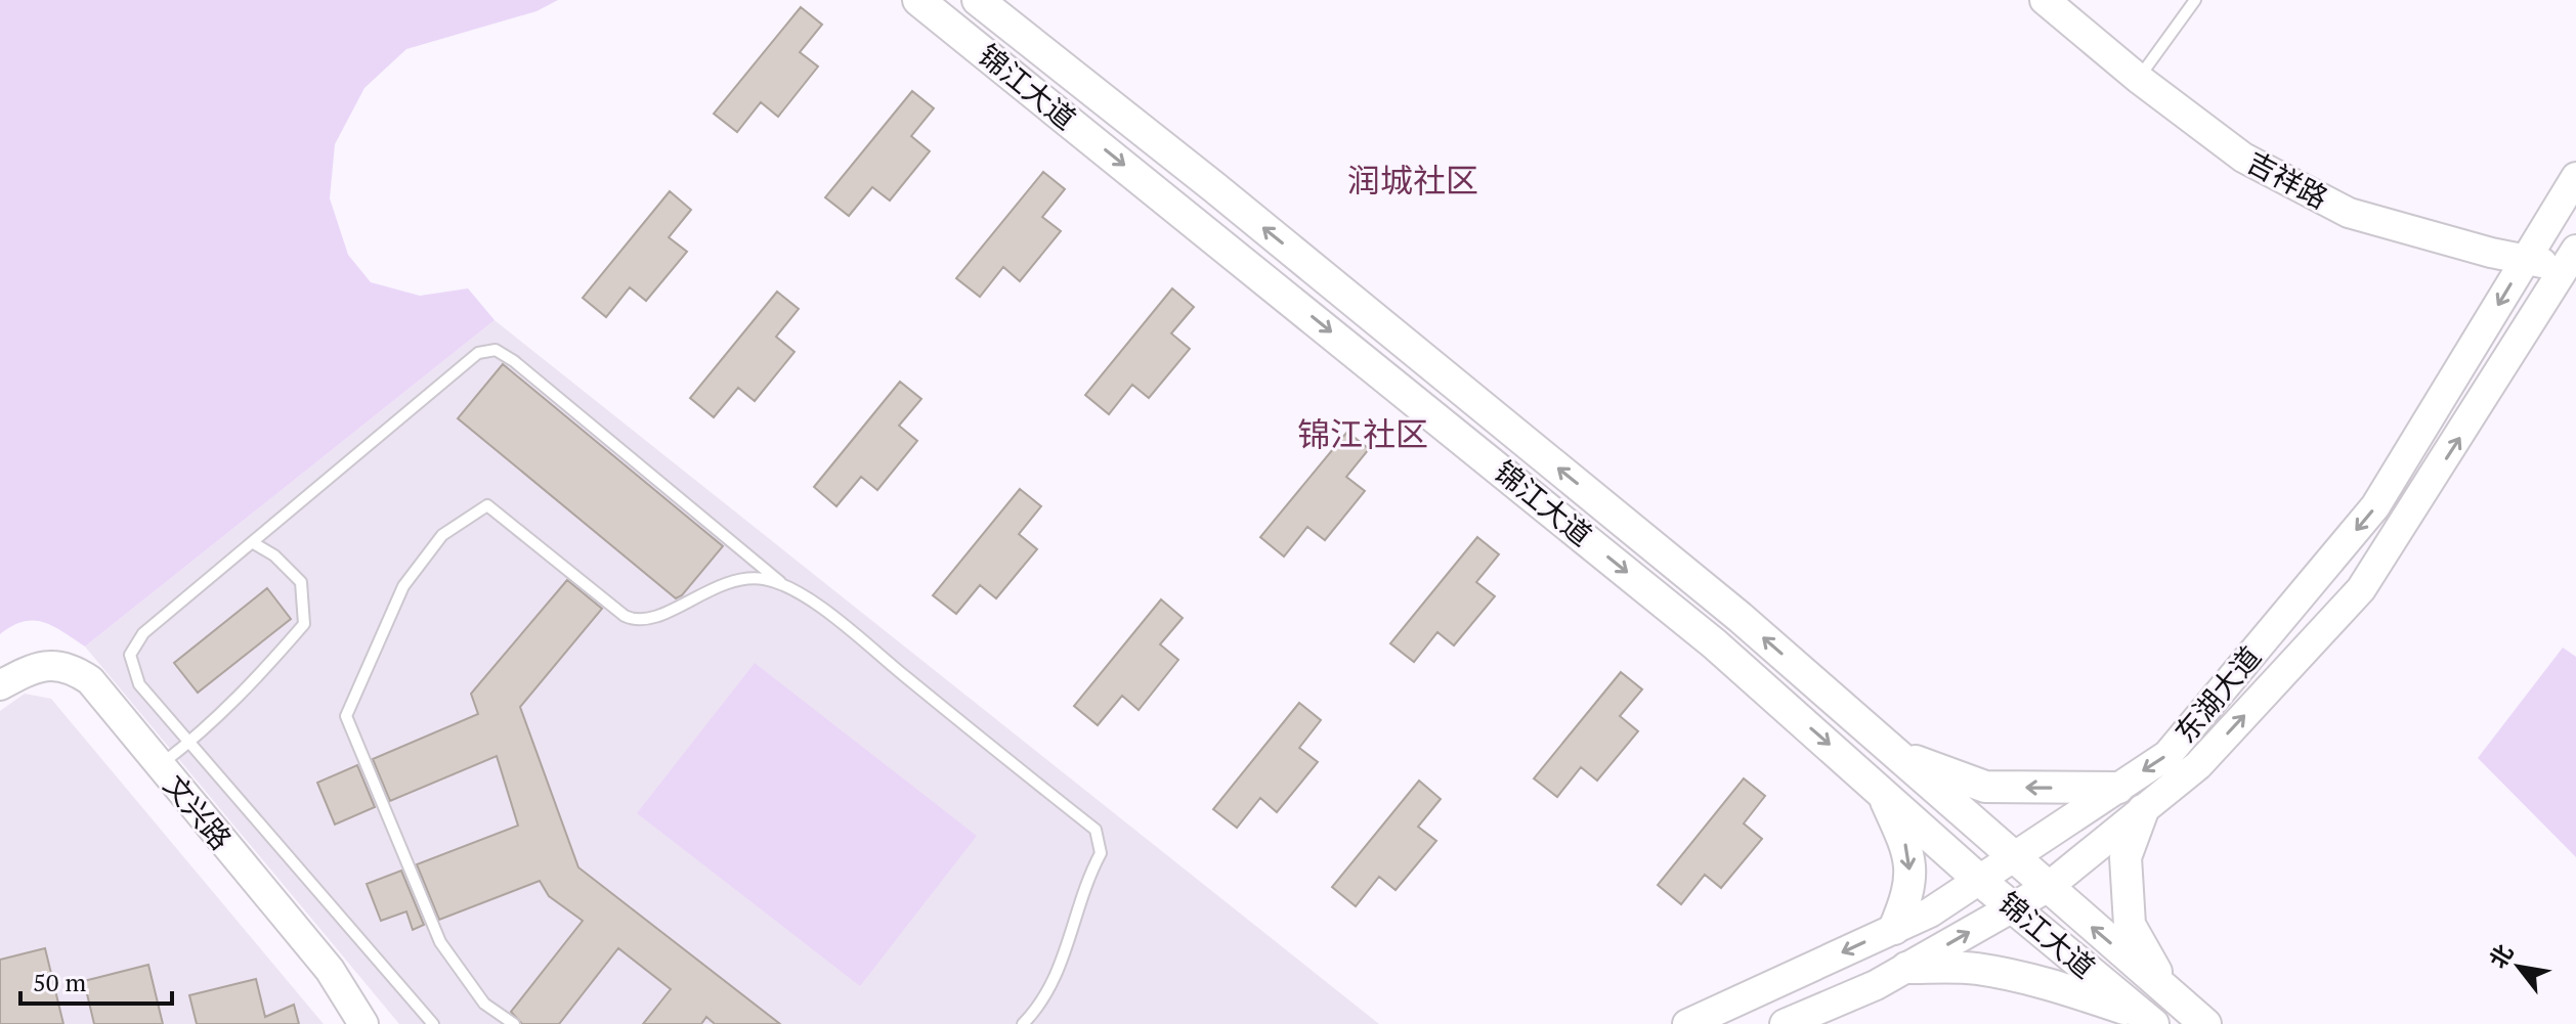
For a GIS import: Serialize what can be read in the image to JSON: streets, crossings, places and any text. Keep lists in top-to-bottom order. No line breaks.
{"streets":{"main road":["锦江大道","吉祥路","东湖大道","文兴路"]},"crossings":[["锦江大道","东湖大道"],["吉祥路","东湖大道"]],"districts":["润城社区","锦江社区"],"scale_bar":"50 m","north":"top left"}
